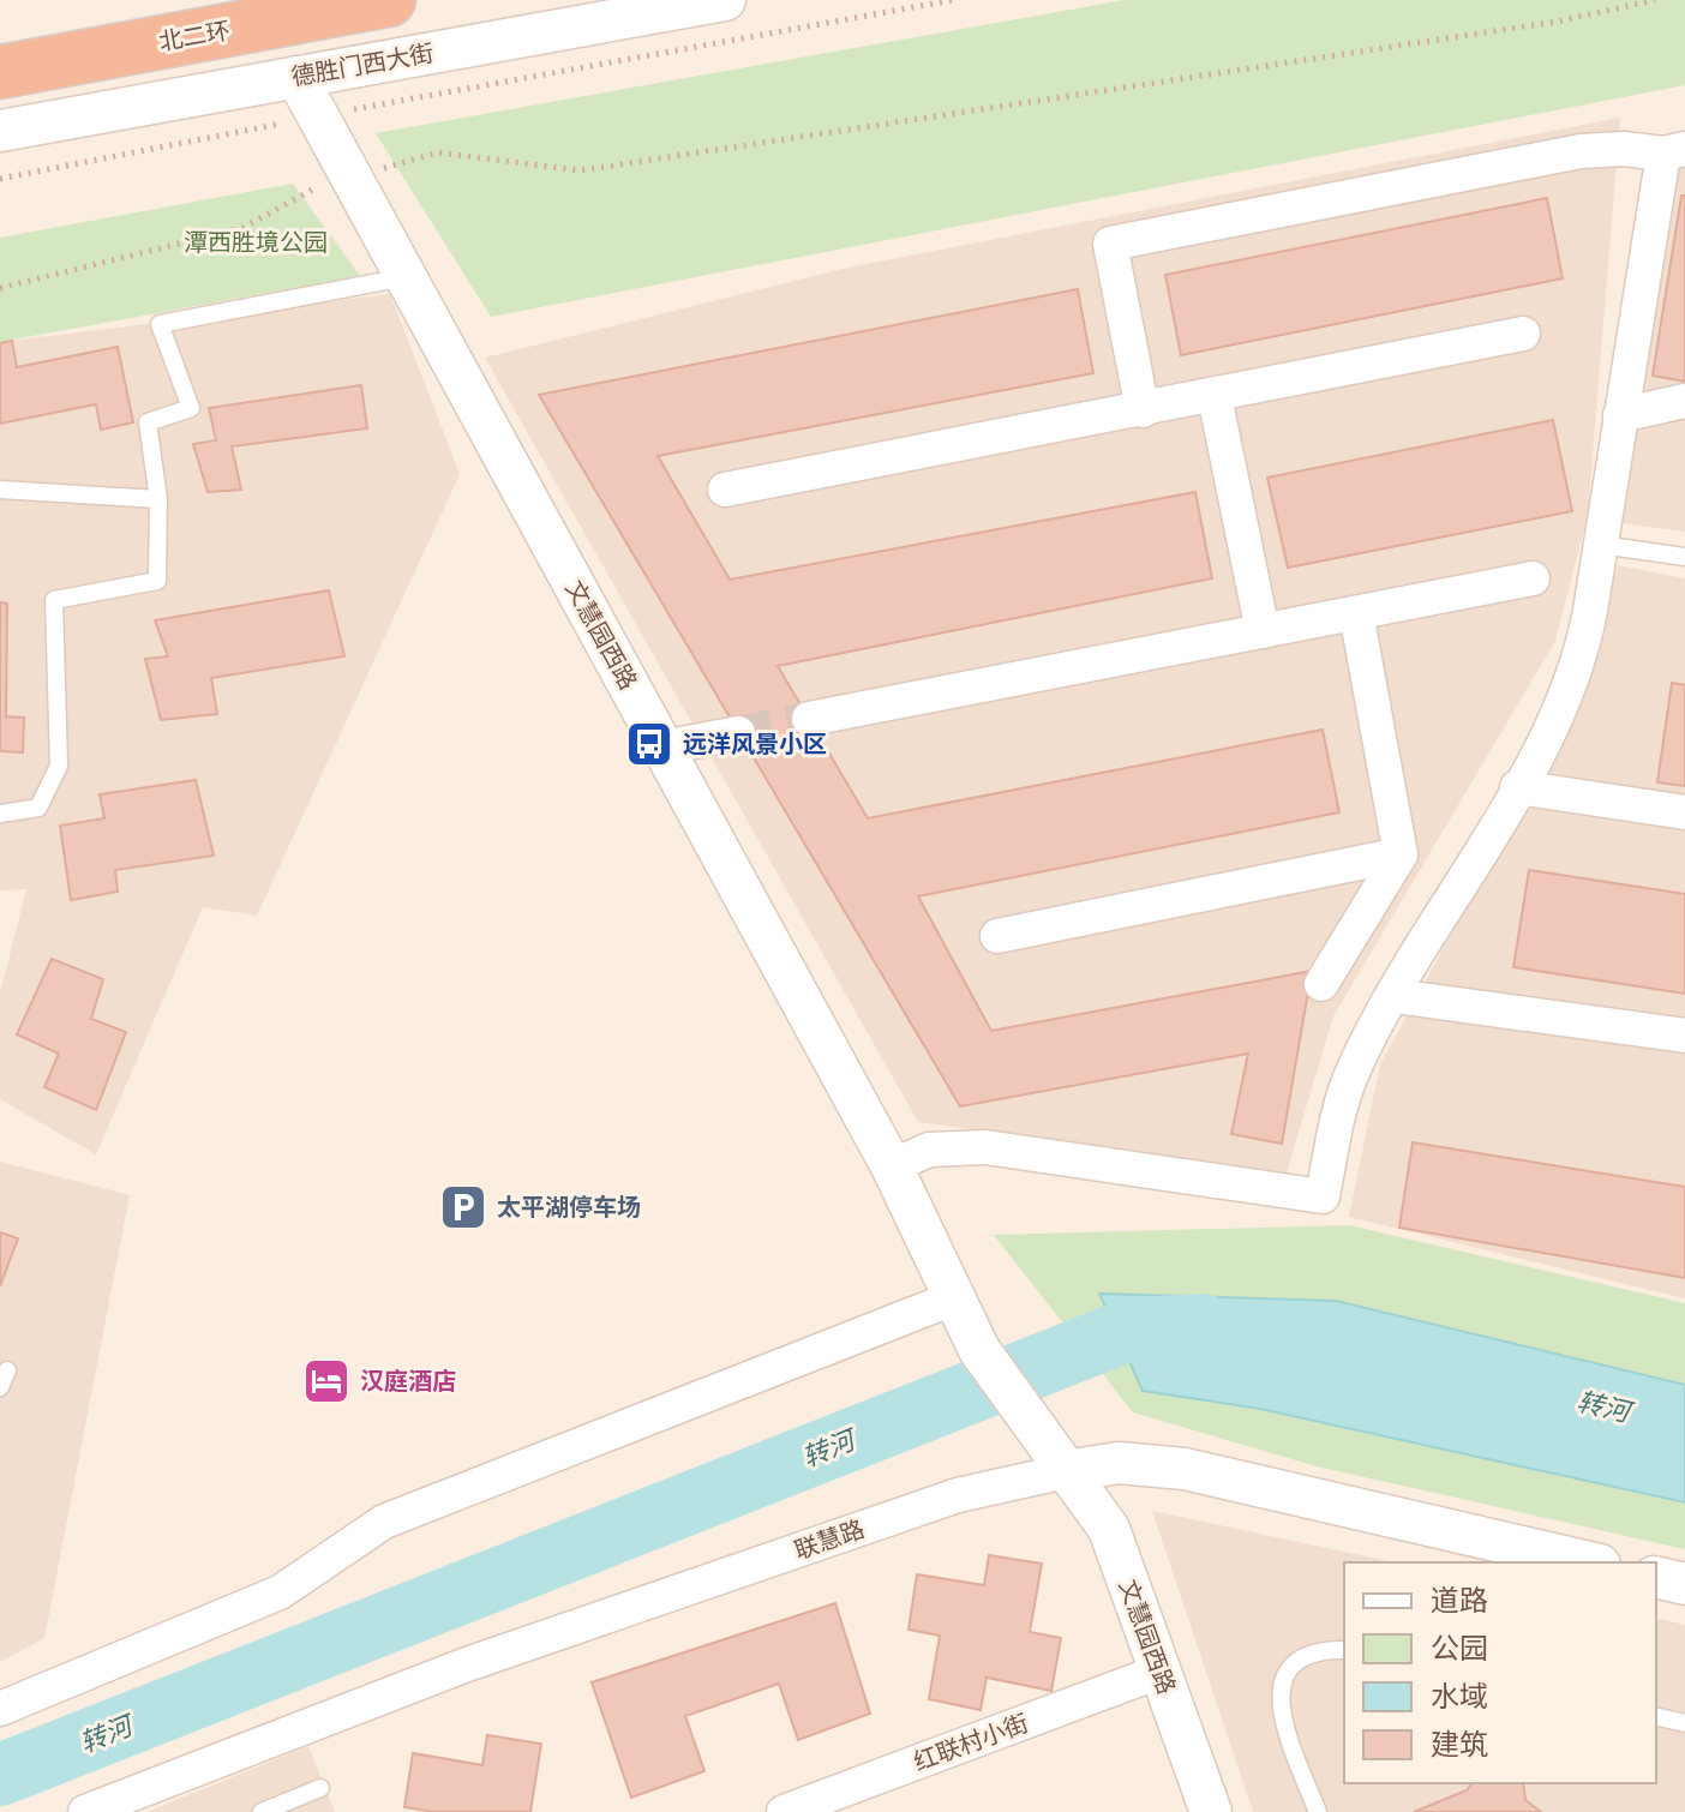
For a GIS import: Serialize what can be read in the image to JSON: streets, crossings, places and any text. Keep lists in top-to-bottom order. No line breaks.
{"streets":{"highway":["北二环"],"street":["德胜门西大街","文慧园西路","联慧路","红联村小街"]},"crossings":[["德胜门西大街","文慧园西路"],["文慧园西路","联慧路"],["文慧园西路","红联村小街"]],"water":["转河"],"parks":["潭西胜境公园"],"places":{"bus stop":["远洋风景小区"],"parking":["太平湖停车场"],"hotel":["汉庭酒店"]},"legend":["道路","公园","水域","建筑"]}
